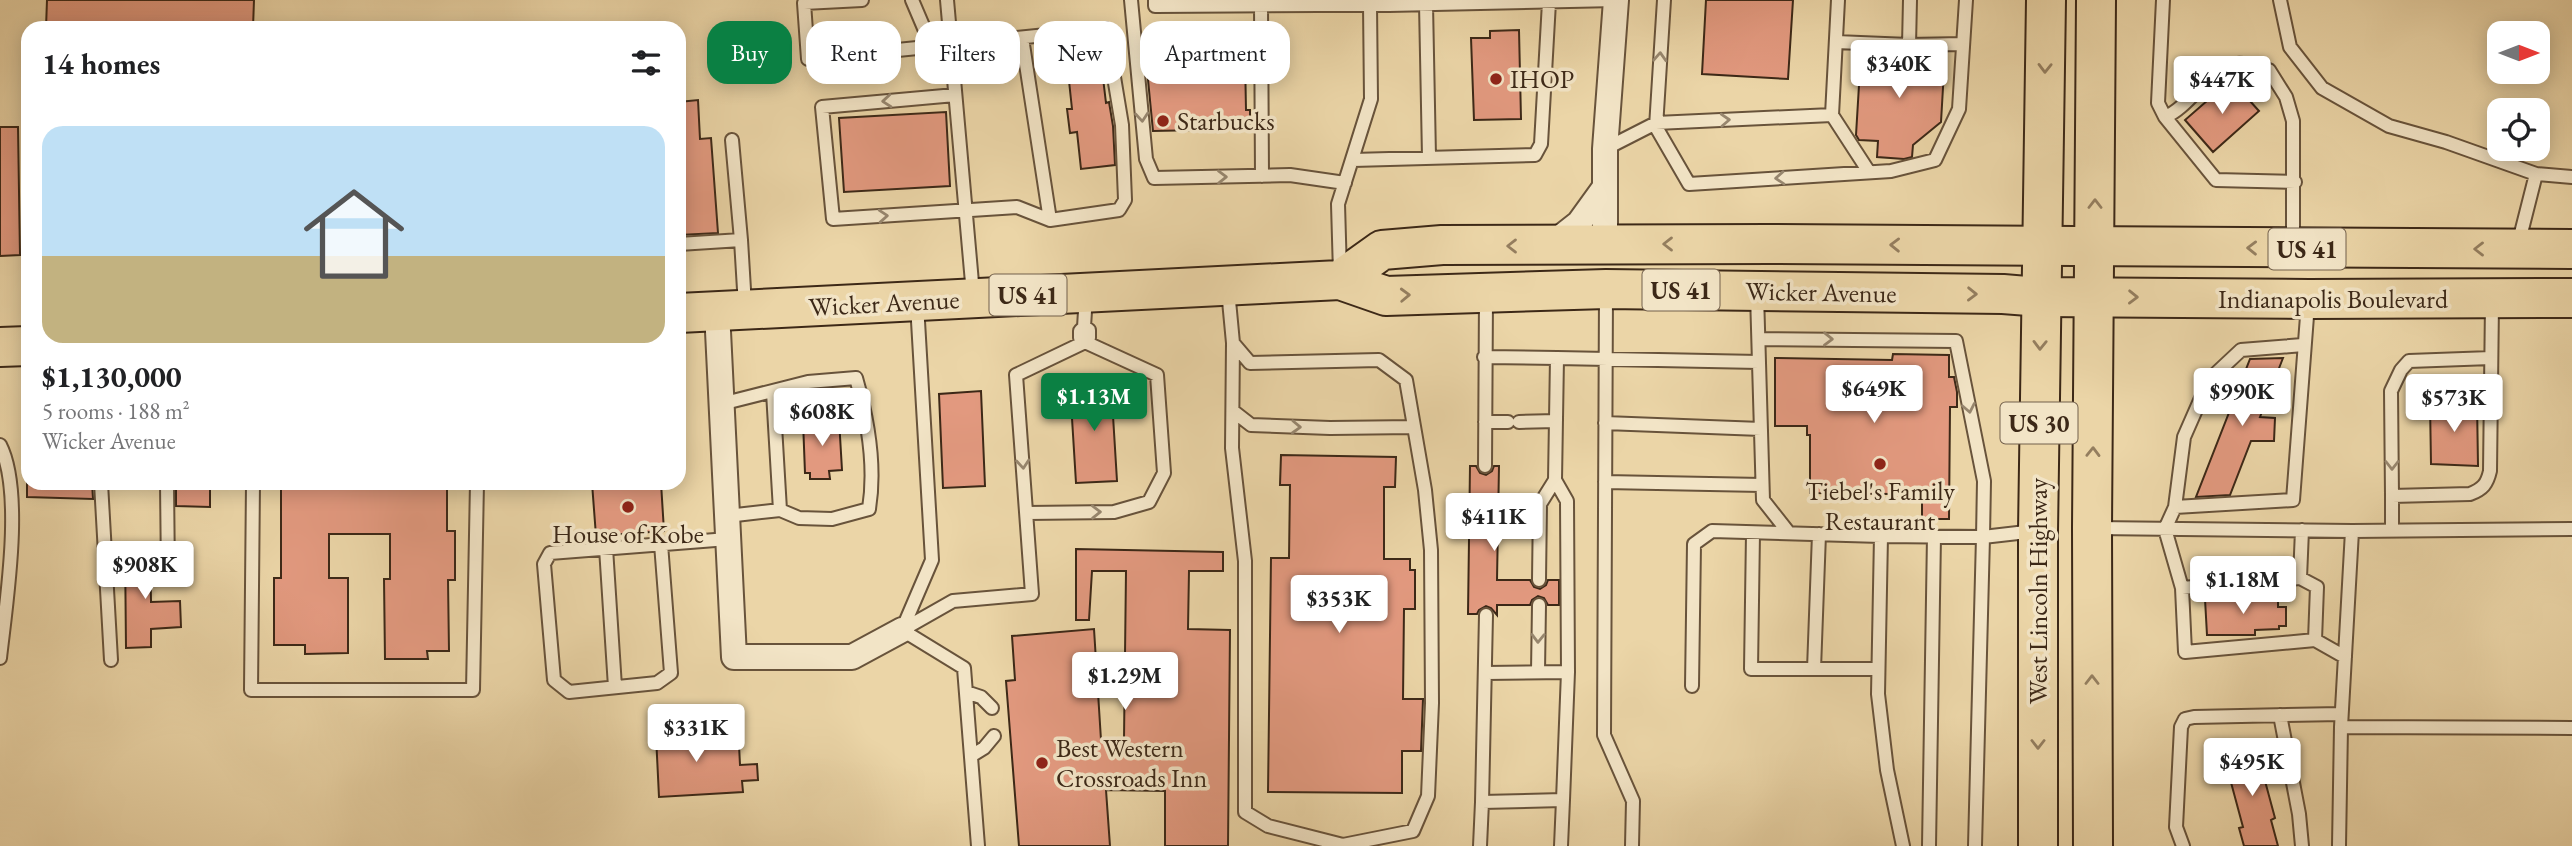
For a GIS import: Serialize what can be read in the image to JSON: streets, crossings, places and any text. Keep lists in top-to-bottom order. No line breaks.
{"streets":{"main road":["US 41","Wicker Avenue","Indianapolis Boulevard","US 30","West Lincoln Highway"]},"crossings":[["Wicker Avenue","Indianapolis Boulevard"],["Wicker Avenue","West Lincoln Highway"],["Indianapolis Boulevard","West Lincoln Highway"]],"places":["IHOP","Starbucks","Tiebel's Family Restaurant","House of Kobe","Best Western Crossroads Inn"],"north":"right","page":{"chip":["Buy","Rent","Filters","New","Apartment"],"heading":"14 homes","price":["$340K","$447K","$649K","$990K","$1.13M","$573K","$608K","$411K","$908K","$1.18M","$353K","$1.29M","$331K","$495K"],"list":[{"name":"$1,130,000","note":"5 rooms · 188 m² · Wicker Avenue"}]}}
